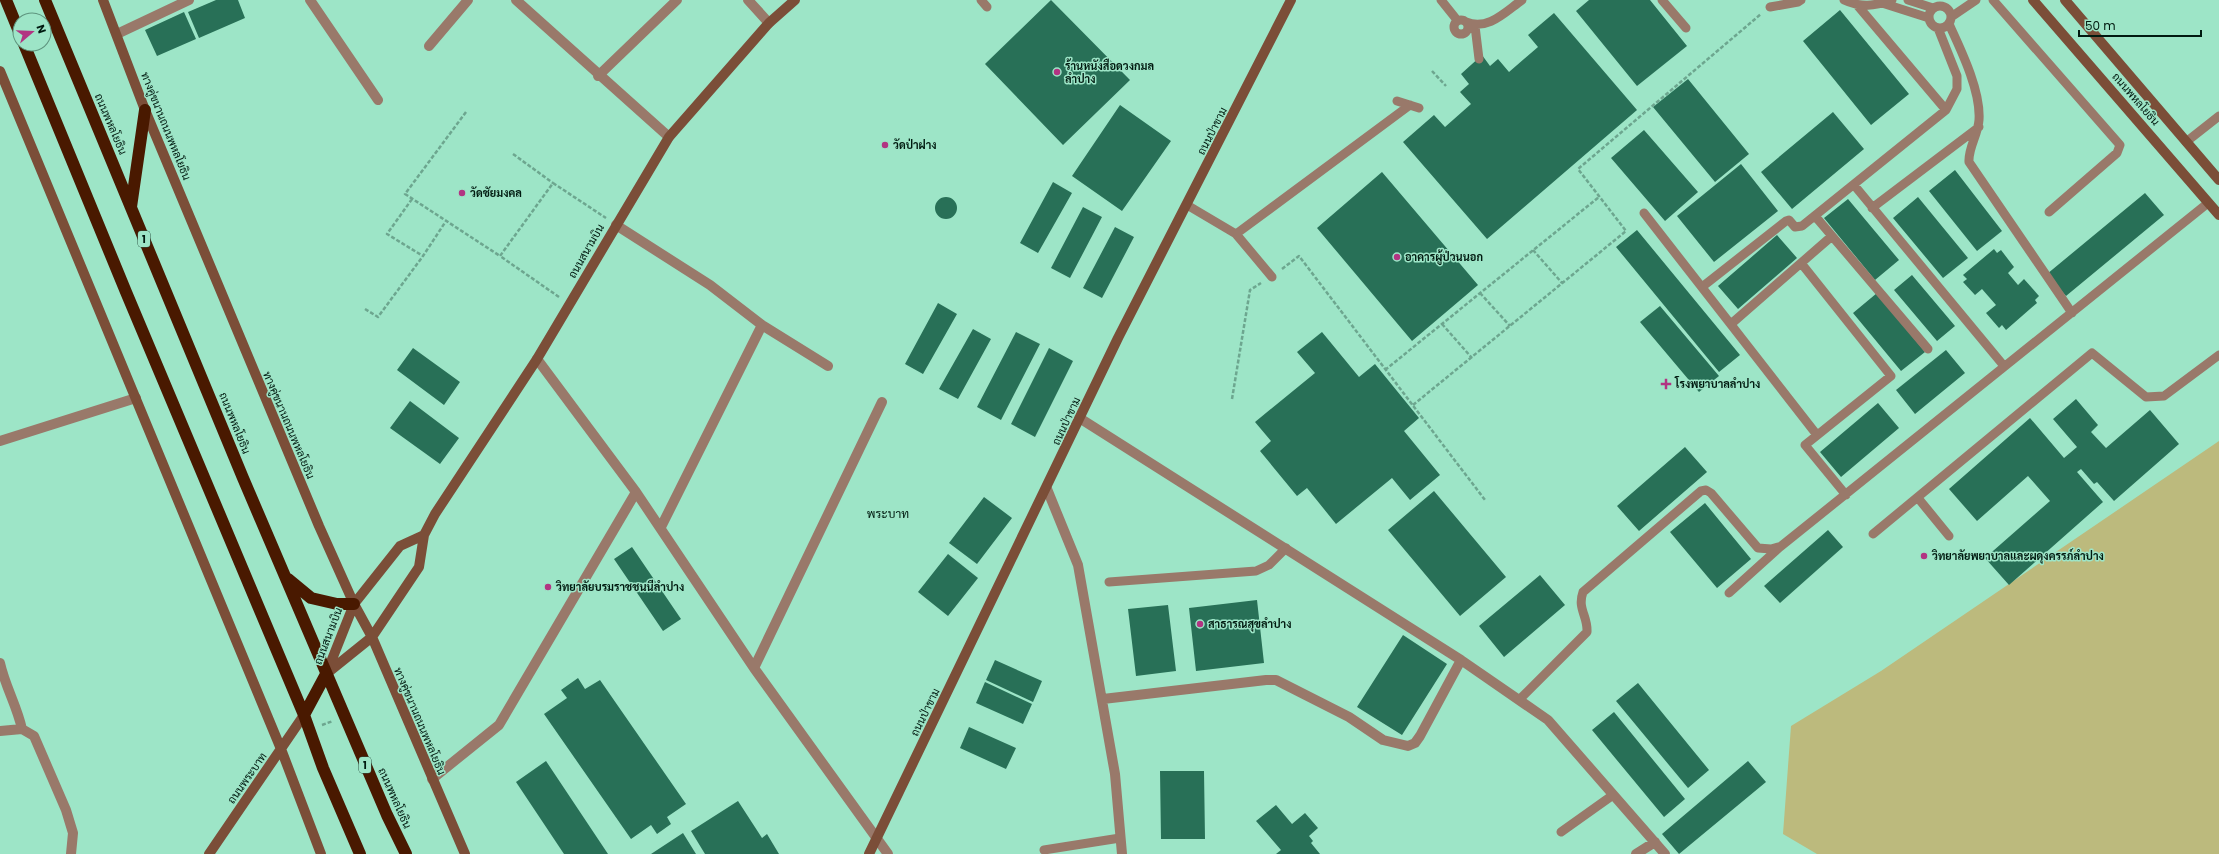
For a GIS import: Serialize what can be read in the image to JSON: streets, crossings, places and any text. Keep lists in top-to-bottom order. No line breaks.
{"streets":{"highway":["ถนนพหลโยธิน","1"],"main road":["ทางคู่ขนานถนนพหลโยธิน","ถนนป่าขาม","ถนนสนามบิน","ถนนพระบาท"]},"crossings":[["ถนนพหลโยธิน","ถนนสนามบิน"],["ทางคู่ขนานถนนพหลโยธิน","ถนนสนามบิน"]],"districts":["พระบาท"],"places":{"other":["ร้านหนังสือดวงกมล ลำปาง","วัดป่าฝาง","วัดชัยมงคล","อาคารผู้ป่วนนอก","วิทยาลัยพยาบาลและผดุงครรภ์ลําปาง","วิทยาลัยบรมราชชนนีลำปาง","สาธารณสุขลำปาง"],"health":["โรงพยาบาลลำปาง"]},"scale_bar":"50 m","north":"right"}
